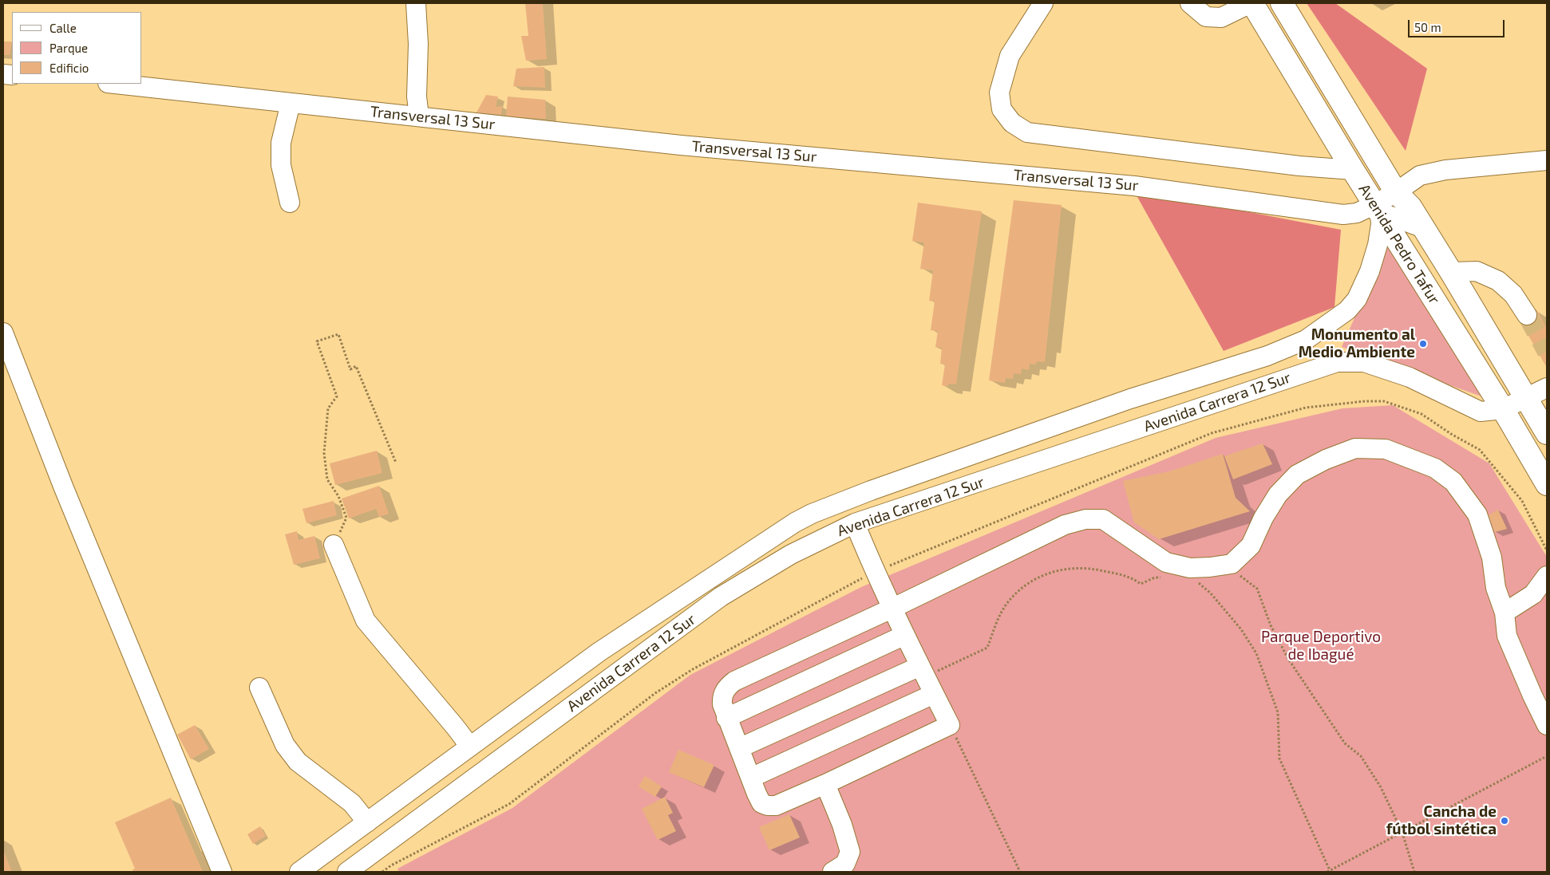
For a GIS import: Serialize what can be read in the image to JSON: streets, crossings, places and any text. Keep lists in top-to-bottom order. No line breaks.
{"streets":{"main road":["Avenida Pedro Tafur"],"street":["Transversal 13 Sur","Avenida Carrera 12 Sur"]},"crossings":[["Transversal 13 Sur","Avenida Pedro Tafur"],["Transversal 13 Sur","Avenida Carrera 12 Sur"],["Avenida Pedro Tafur","Avenida Carrera 12 Sur"]],"parks":["Parque Deportivo de Ibagué"],"places":["Monumento al Medio Ambiente","Cancha de fútbol sintética"],"legend":["Calle","Parque","Edificio"],"scale_bar":"50 m"}
